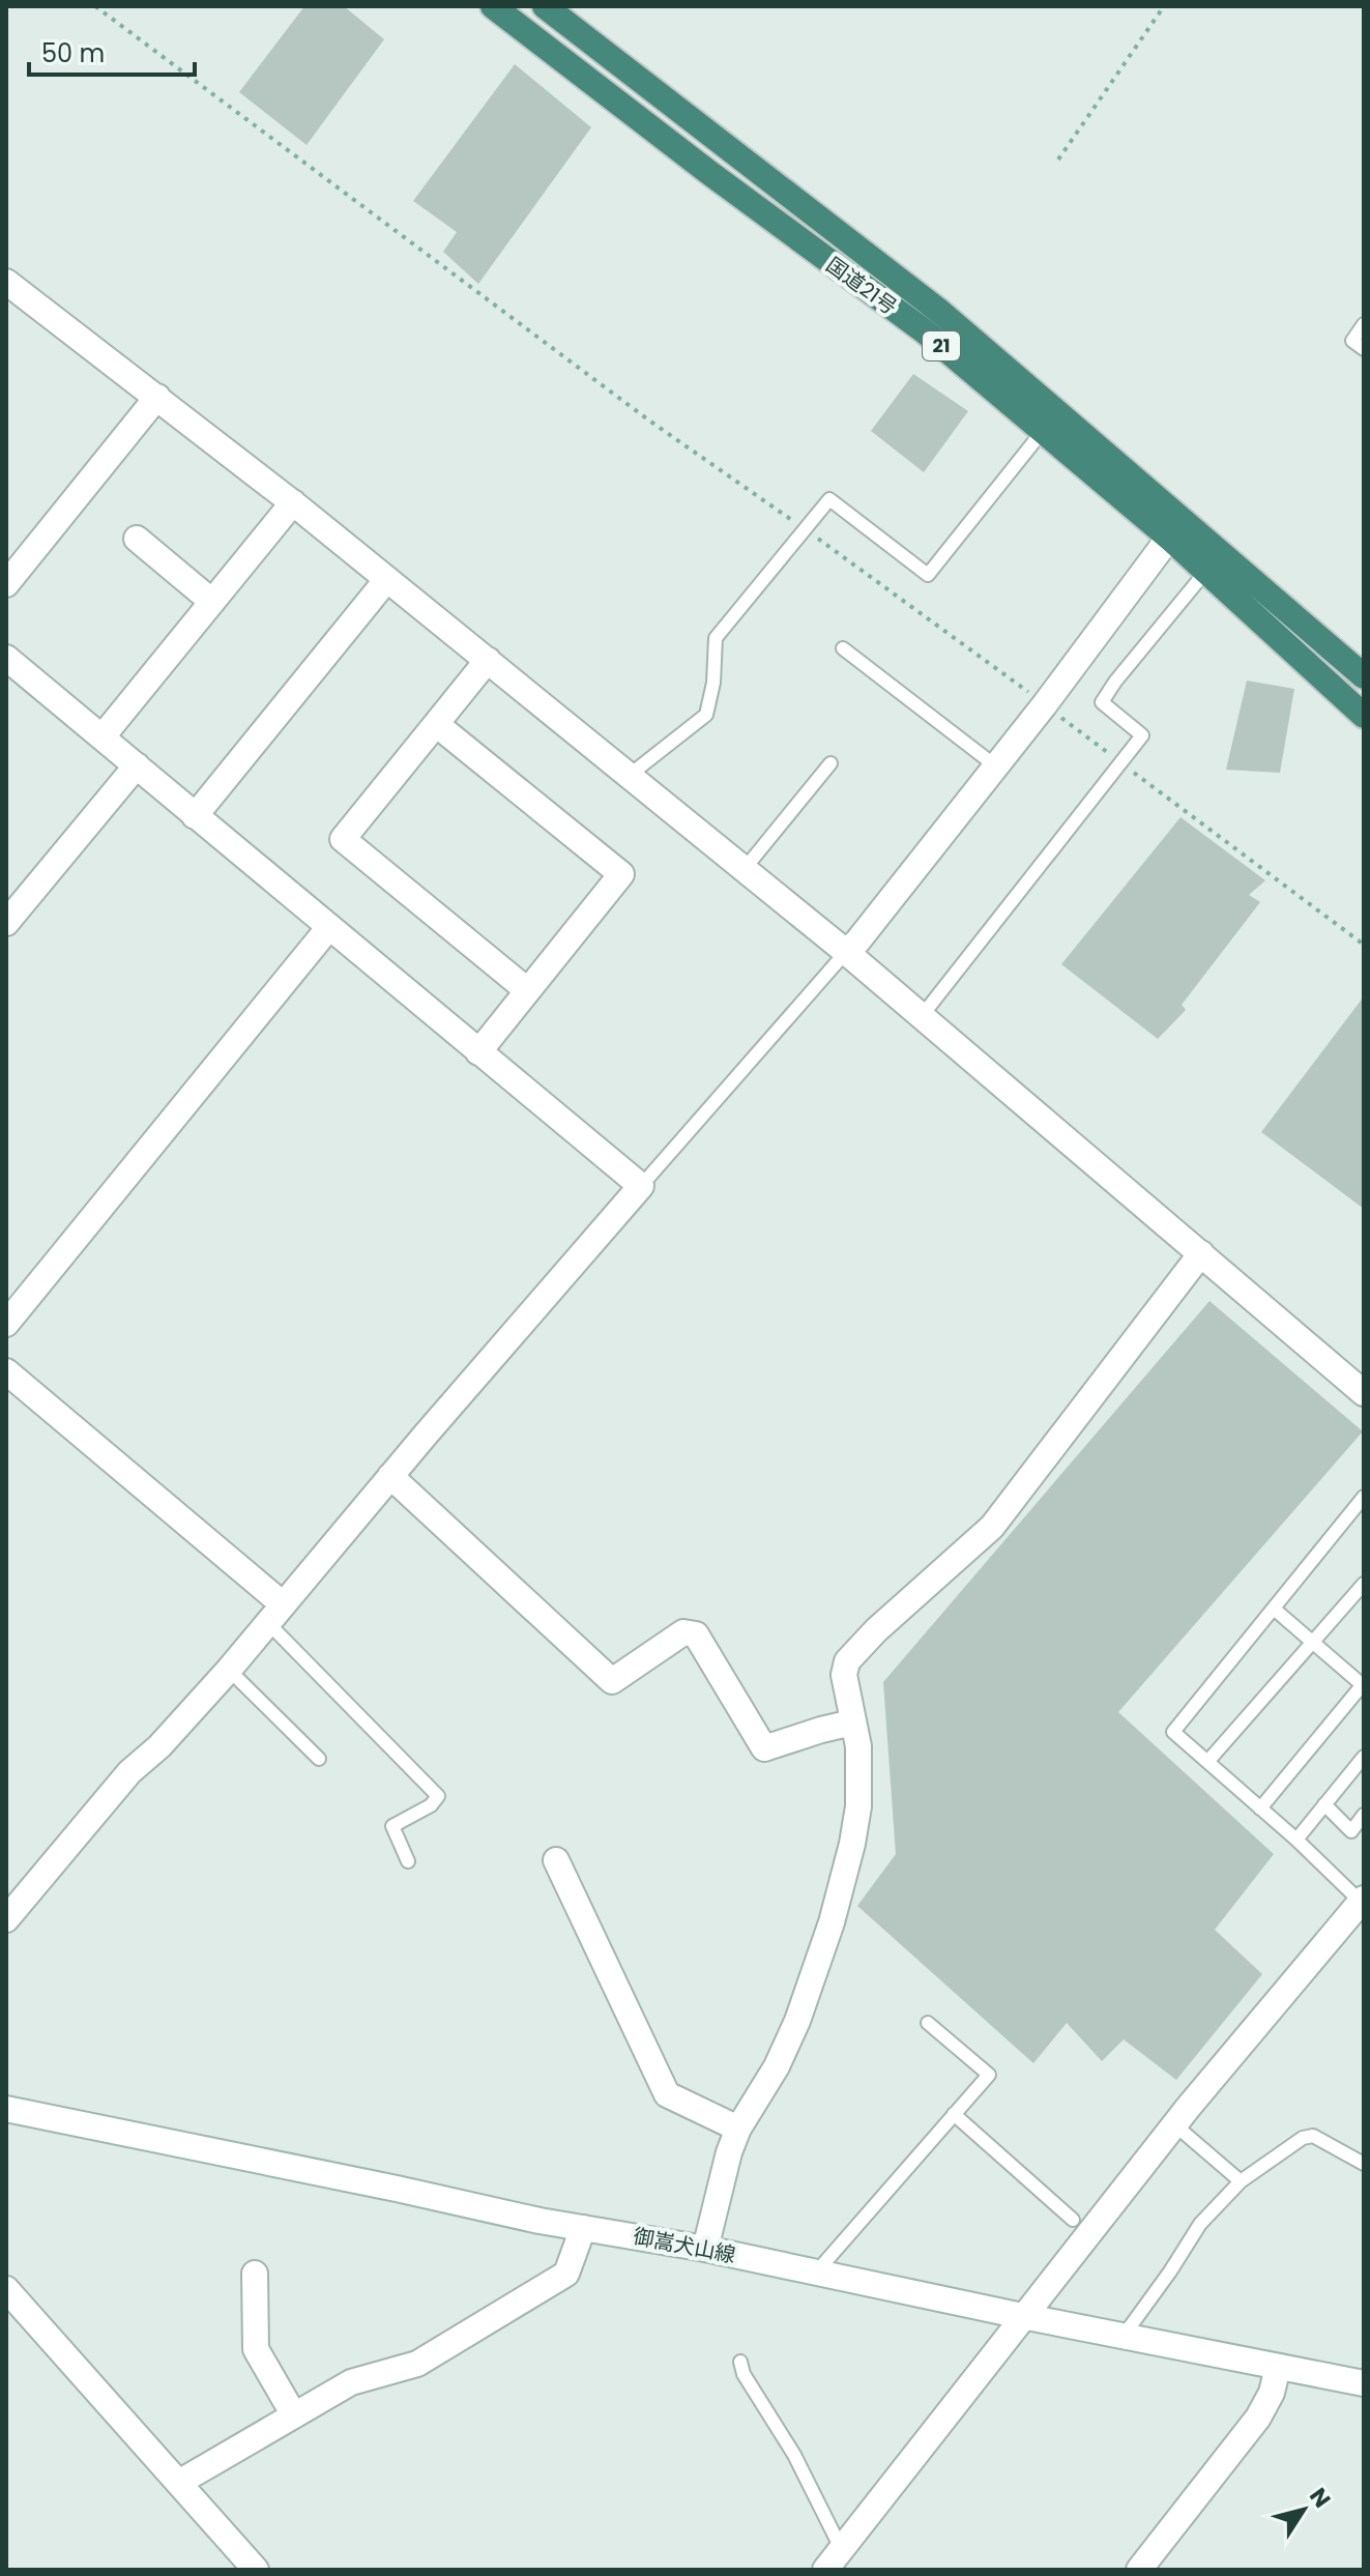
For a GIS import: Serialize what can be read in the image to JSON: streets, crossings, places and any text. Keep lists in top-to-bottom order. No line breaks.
{"streets":{"highway":["国道21号","21"],"street":["御嵩犬山線"]},"scale_bar":"50 m","north":"top right"}
